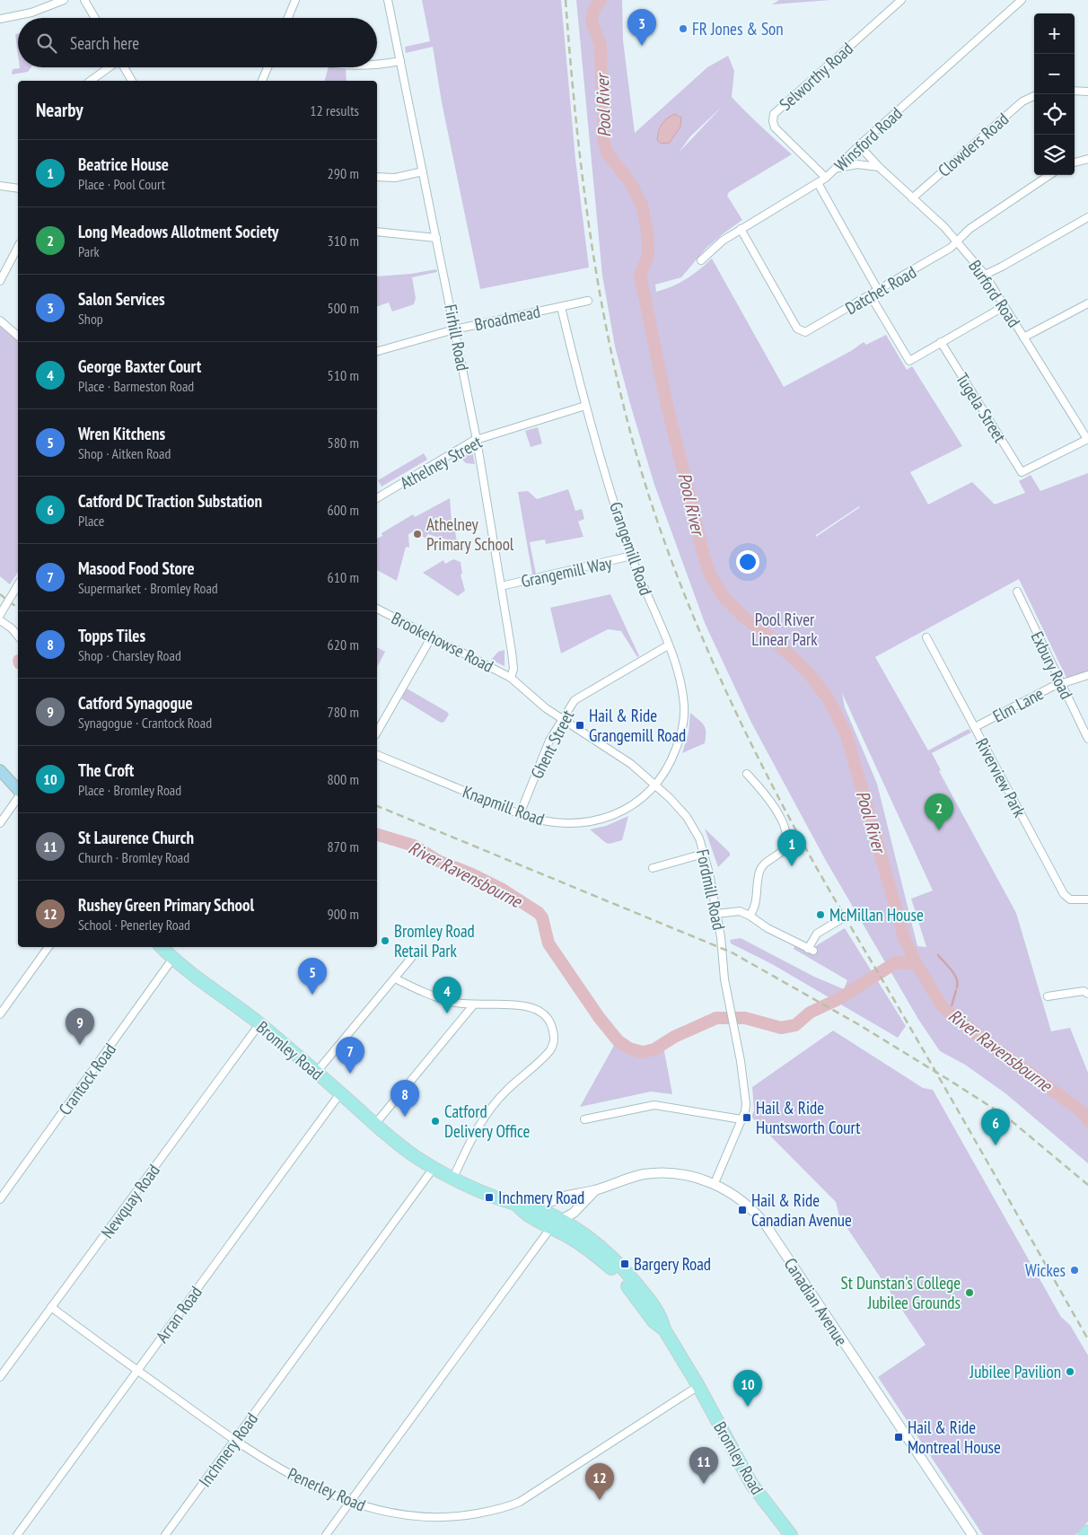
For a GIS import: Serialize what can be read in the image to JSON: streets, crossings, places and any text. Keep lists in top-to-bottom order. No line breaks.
{"streets":{"highway":["Bromley Road"],"street":["Selworthy Road","Winsford Road","Clowders Road","Datchet Road","Burford Road","Broadmead","Firhill Road","Tugela Street","Athelney Street","Grangemill Road","Grangemill Way","Brookehowse Road","Exbury Road","Elm Lane","Ghent Street","Riverview Park","Knapmill Road","Fordmill Road","Crantock Road","Newquay Road","Canadian Avenue","Arran Road","Inchmery Road","Penerley Road"]},"crossings":[["Selworthy Road","Winsford Road"],["Winsford Road","Datchet Road"],["Winsford Road","Burford Road"],["Clowders Road","Burford Road"],["Datchet Road","Burford Road"],["Burford Road","Tugela Street"],["Broadmead","Firhill Road"],["Broadmead","Grangemill Road"],["Firhill Road","Athelney Street"],["Firhill Road","Grangemill Way"],["Firhill Road","Brookehowse Road"],["Firhill Road","Fordmill Road"],["Athelney Street","Grangemill Road"],["Grangemill Road","Grangemill Way"],["Grangemill Road","Ghent Street"],["Grangemill Road","Knapmill Road"],["Grangemill Road","Fordmill Road"],["Brookehowse Road","Fordmill Road"],["Exbury Road","Elm Lane"],["Elm Lane","Riverview Park"],["Ghent Street","Knapmill Road"],["Ghent Street","Fordmill Road"],["Knapmill Road","Fordmill Road"],["Fordmill Road","Canadian Avenue"],["Bromley Road","Crantock Road"],["Bromley Road","Newquay Road"],["Bromley Road","Canadian Avenue"],["Bromley Road","Arran Road"],["Bromley Road","Inchmery Road"],["Bromley Road","Penerley Road"],["Newquay Road","Penerley Road"],["Arran Road","Penerley Road"],["Inchmery Road","Penerley Road"]],"water":["Pool River","River Ravensbourne"],"parks":["Pool River Linear Park"],"places":{"other":["FR Jones & Son","Athelney Primary School","McMillan House","Bromley Road Retail Park","Catford Delivery Office","Wickes","St Dunstan's College Jubilee Grounds","Jubilee Pavilion"],"transit":["Hail & Ride Grangemill Road","Hail & Ride Huntsworth Court","Inchmery Road","Hail & Ride Canadian Avenue","Bargery Road","Hail & Ride Montreal House"]},"page":{"pins":["3","2","1","5","4","9","7","8","6","10","11","12"],"map_buttons":["+","−"],"search":"Search here","heading":["Nearby","12 results"],"list":[{"mark":"1","name":"Beatrice House","note":"Place · Pool Court","value":"290 m"},{"mark":"2","name":"Long Meadows Allotment Society","note":"Park","value":"310 m"},{"mark":"3","name":"Salon Services","note":"Shop","value":"500 m"},{"mark":"4","name":"George Baxter Court","note":"Place · Barmeston Road","value":"510 m"},{"mark":"5","name":"Wren Kitchens","note":"Shop · Aitken Road","value":"580 m"},{"mark":"6","name":"Catford DC Traction Substation","note":"Place","value":"600 m"},{"mark":"7","name":"Masood Food Store","note":"Supermarket · Bromley Road","value":"610 m"},{"mark":"8","name":"Topps Tiles","note":"Shop · Charsley Road","value":"620 m"},{"mark":"9","name":"Catford Synagogue","note":"Synagogue · Crantock Road","value":"780 m"},{"mark":"10","name":"The Croft","note":"Place · Bromley Road","value":"800 m"},{"mark":"11","name":"St Laurence Church","note":"Church · Bromley Road","value":"870 m"},{"mark":"12","name":"Rushey Green Primary School","note":"School · Penerley Road","value":"900 m"}]}}
